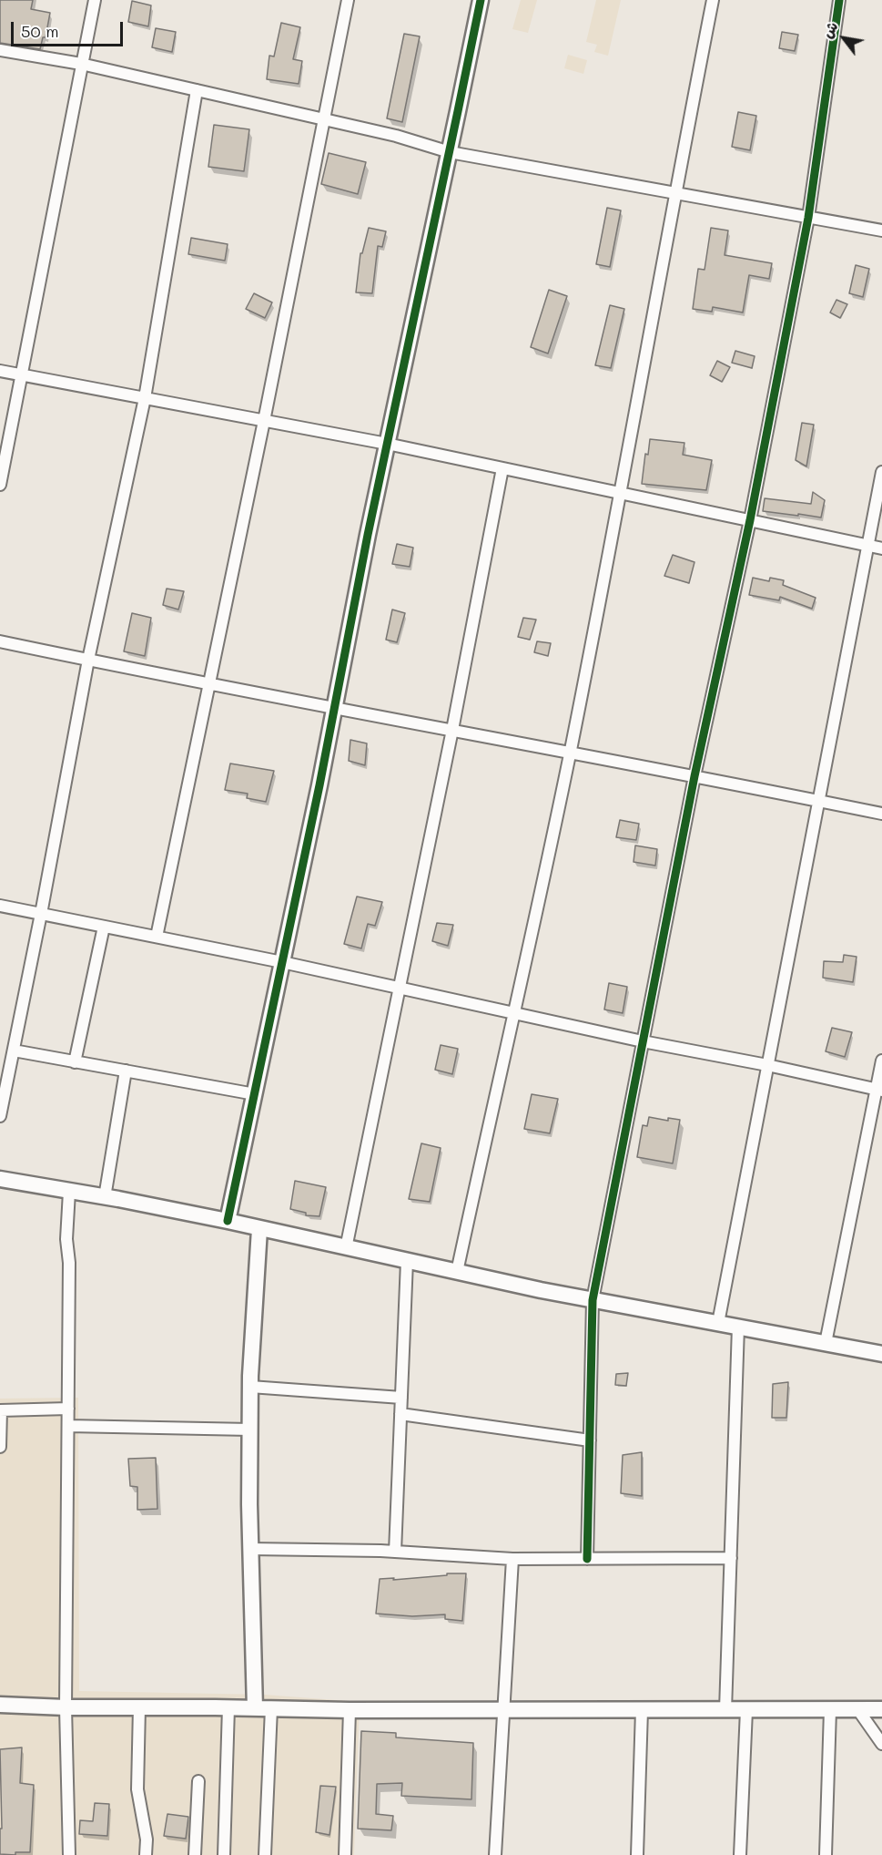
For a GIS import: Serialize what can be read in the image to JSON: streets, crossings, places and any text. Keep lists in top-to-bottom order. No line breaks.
{"scale_bar":"50 m","north":"top left"}
